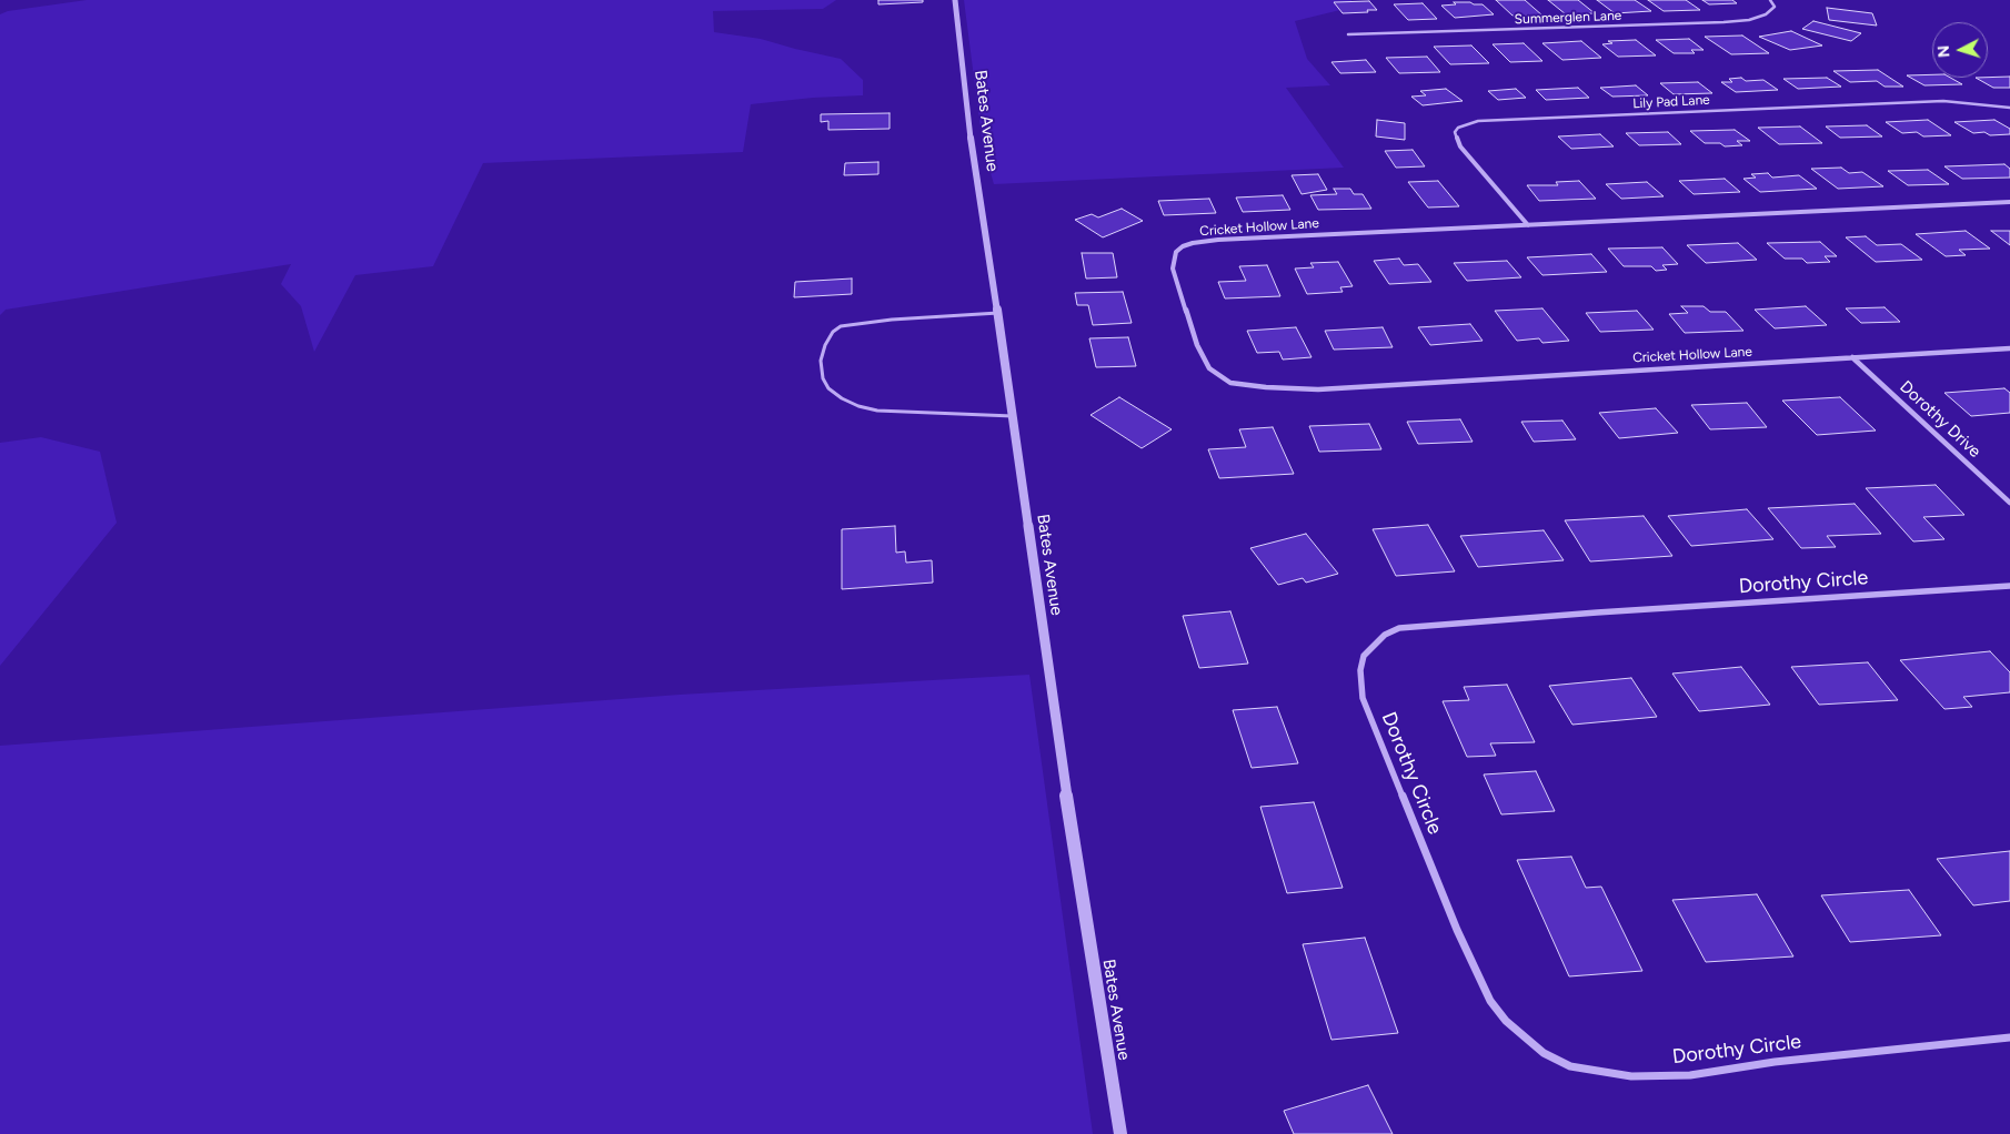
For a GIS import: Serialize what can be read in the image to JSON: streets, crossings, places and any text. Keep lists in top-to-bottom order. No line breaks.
{"streets":{"street":["Summerglen Lane","Lily Pad Lane","Bates Avenue","Cricket Hollow Lane","Dorothy Drive","Dorothy Circle"]},"crossings":[["Lily Pad Lane","Cricket Hollow Lane"],["Cricket Hollow Lane","Dorothy Drive"]],"north":"left"}
